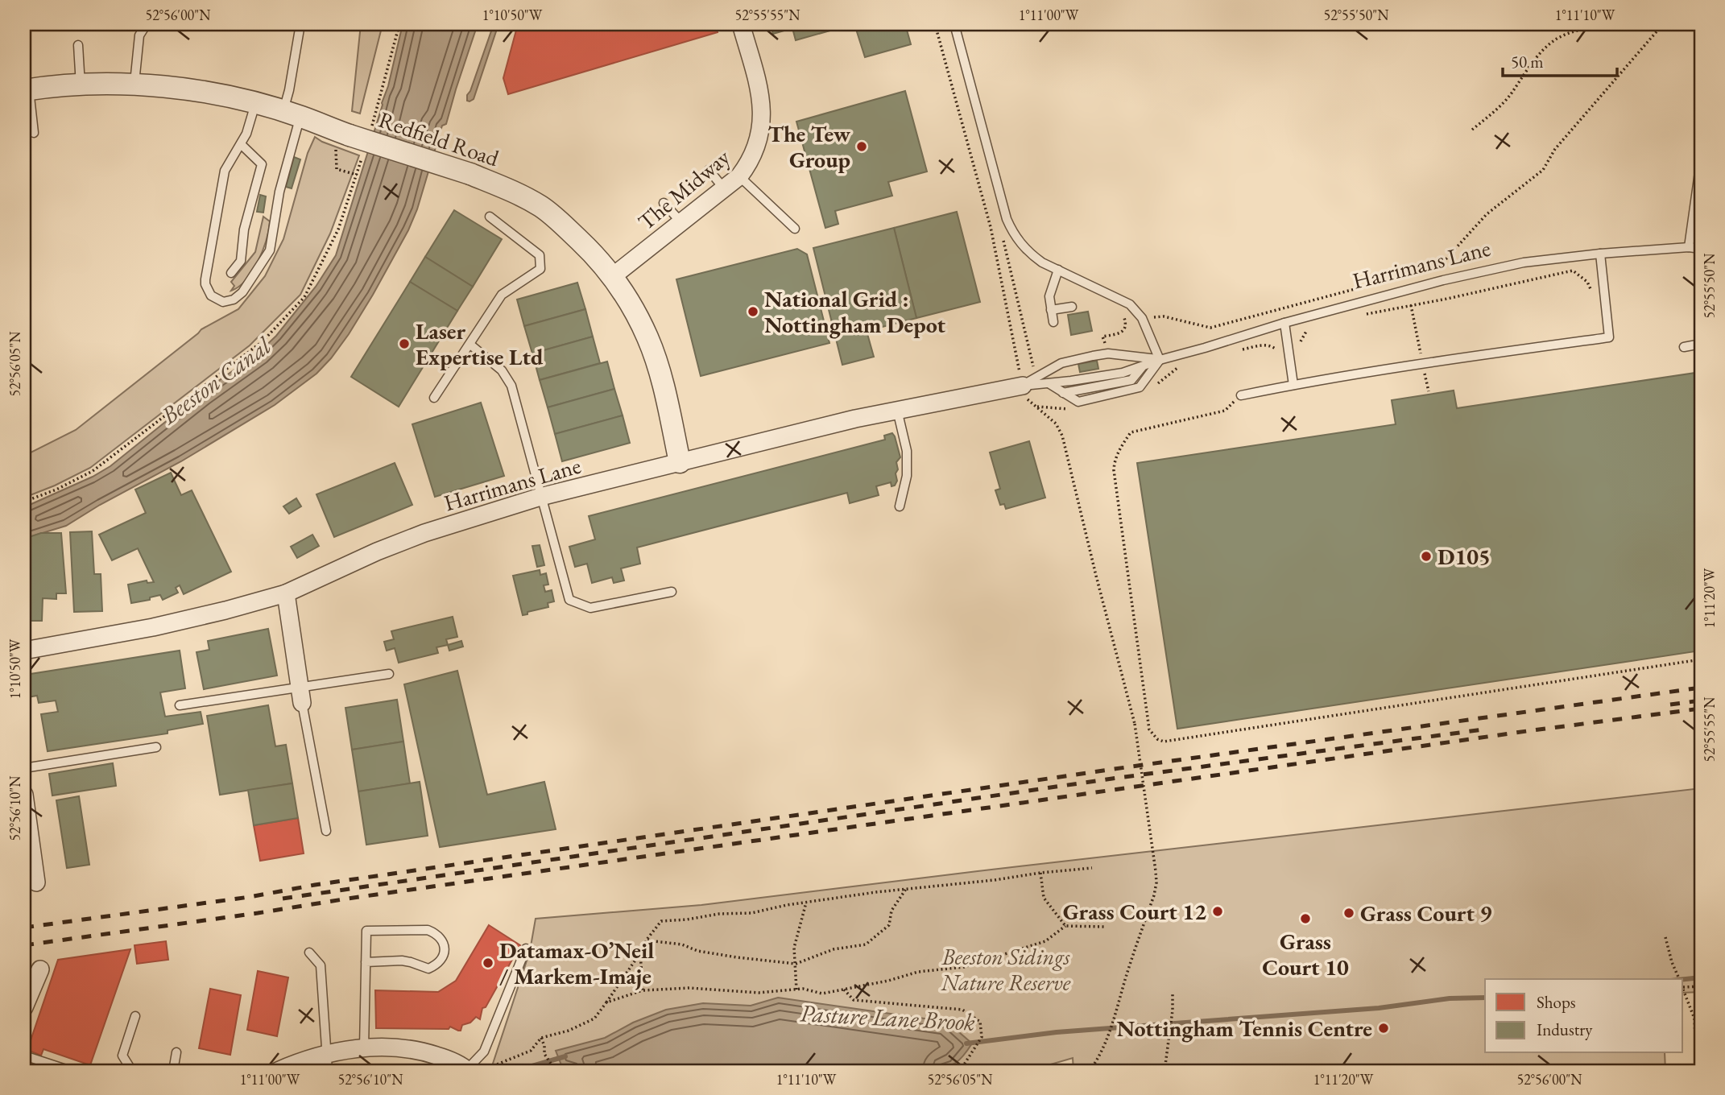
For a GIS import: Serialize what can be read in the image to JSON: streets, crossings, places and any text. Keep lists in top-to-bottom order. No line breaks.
{"streets":{"street":["Redfield Road","The Midway","Harrimans Lane"]},"crossings":[["Redfield Road","The Midway"],["Redfield Road","Harrimans Lane"]],"water":["Beeston Canal","Pasture Lane Brook"],"parks":["Beeston Sidings Nature Reserve"],"places":["The Tew Group","National Grid : Nottingham Depot","Laser Expertise Ltd","D105","Grass Court 12","Grass Court 9","Grass Court 10","Datamax-O’Neil / Markem-Imaje","Nottingham Tennis Centre"],"legend":["Shops","Industry"],"scale_bar":"50 m","coordinates":["52°56'00\"N","1°10'50\"W","52°55'55\"N","1°11'00\"W","52°55'50\"N","1°11'10\"W","52°56'05\"N","1°11'20\"W","52°56'10\"N"]}
